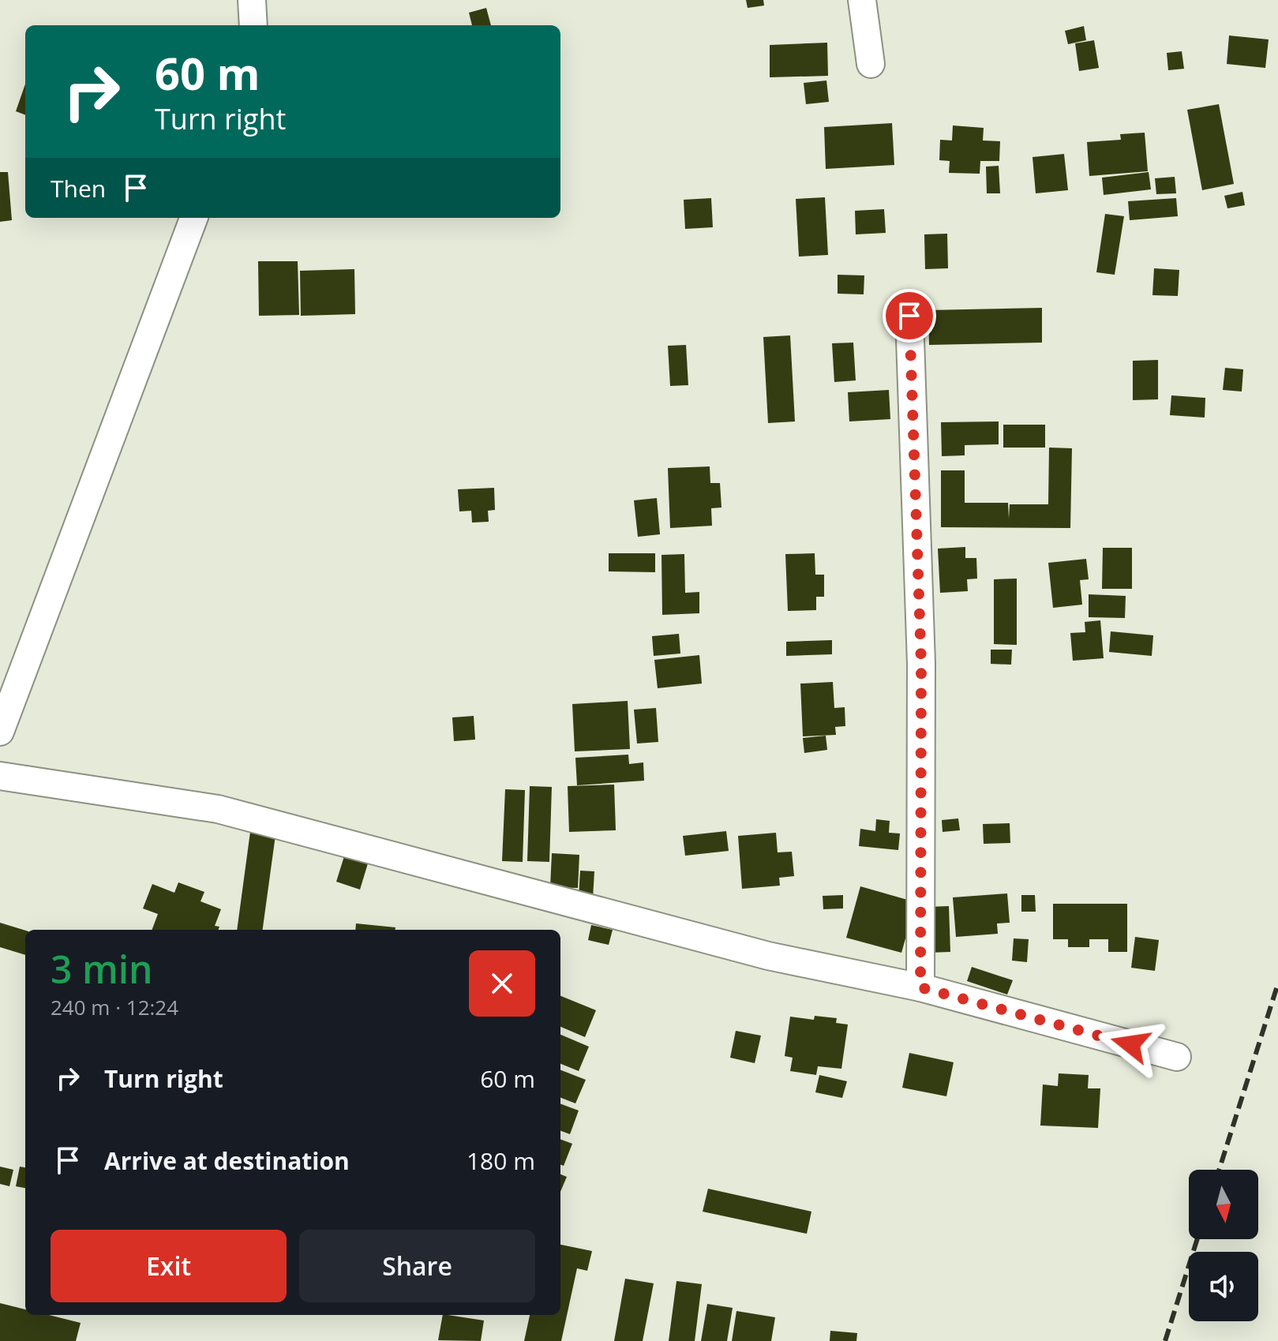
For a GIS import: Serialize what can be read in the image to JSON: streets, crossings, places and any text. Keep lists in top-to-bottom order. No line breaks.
{"north":"bottom","page":{"turn":["60 m","Turn right"],"then":"Then","heading":["3 min","240 m · 12:24"],"list":[{"name":"Turn right","value":"60 m"},{"name":"Arrive at destination","value":"180 m"}],"buttons":["Exit","Share"]}}
